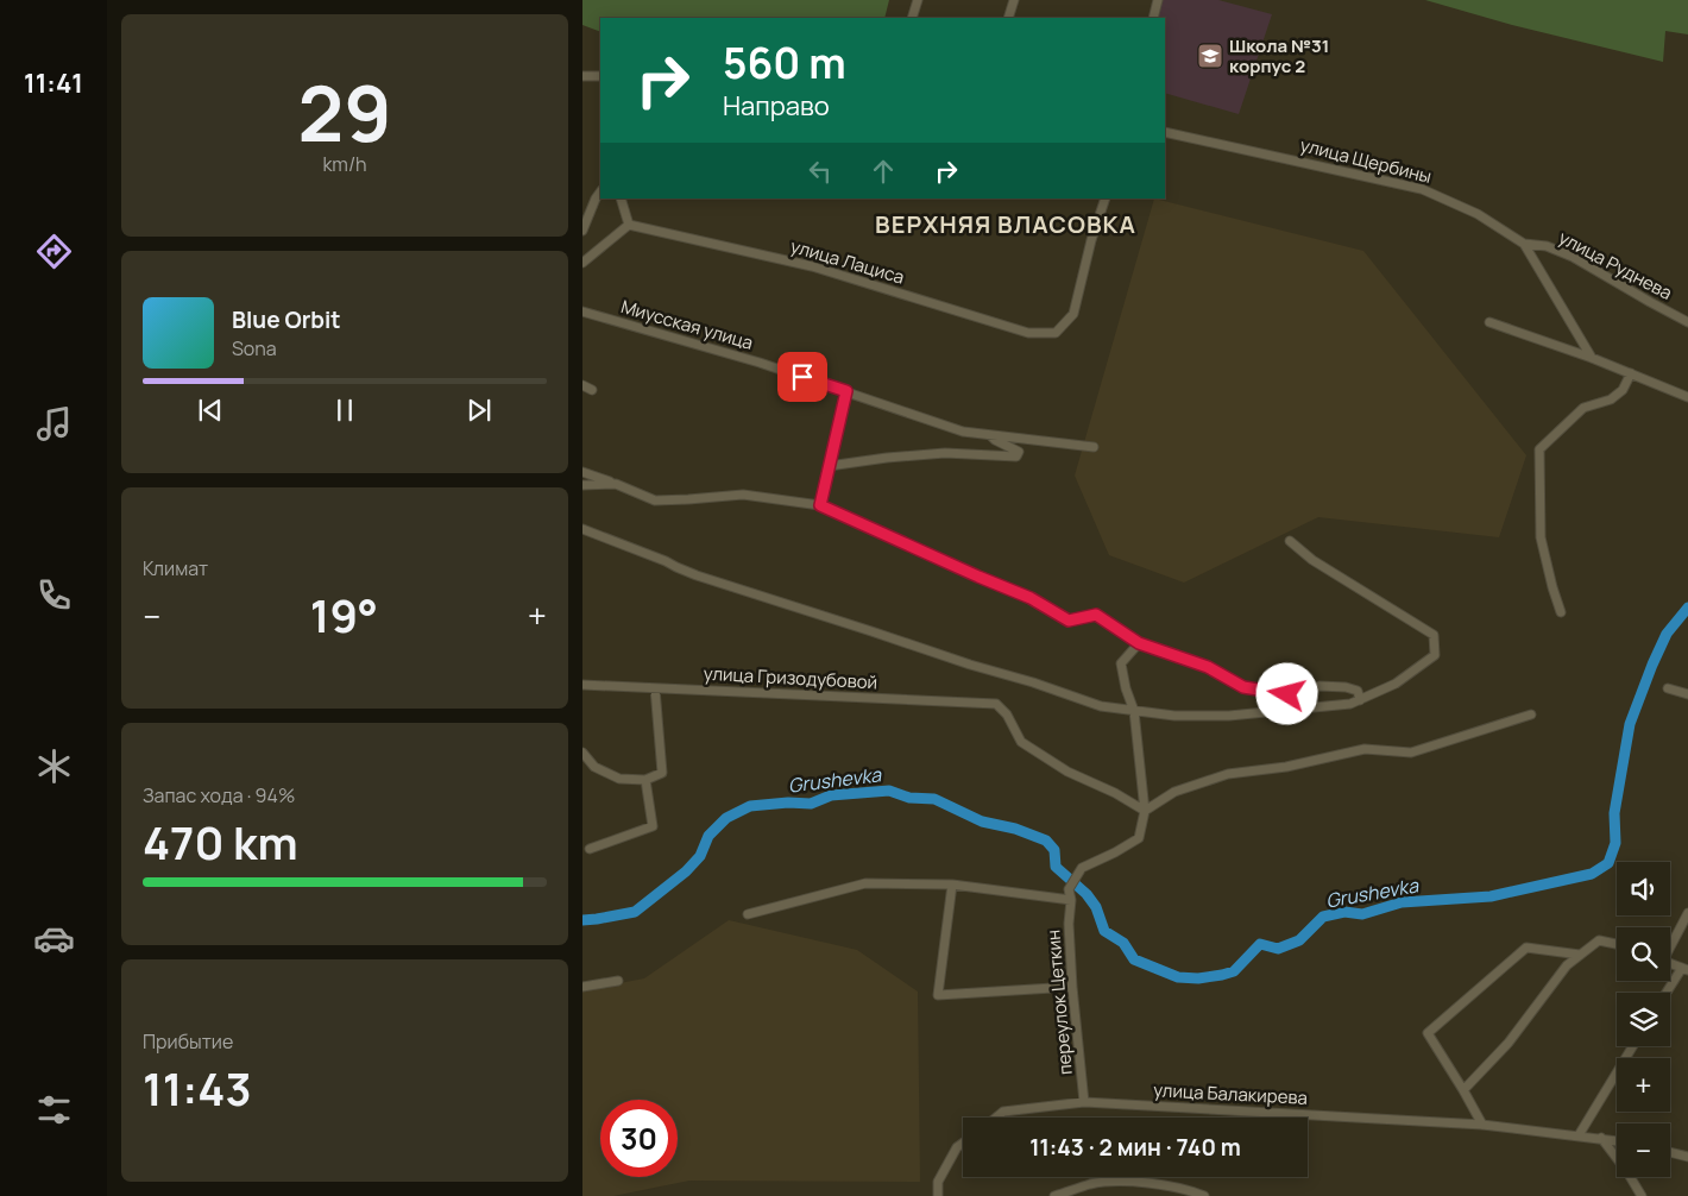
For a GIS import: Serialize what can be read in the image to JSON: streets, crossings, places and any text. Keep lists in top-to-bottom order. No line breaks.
{"streets":{"street":["улица Щербины","улица Лациса","улица Руднева","Миусская улица","улица Гризодубовой","переулок Цеткин","улица Балакирева"]},"crossings":[["улица Щербины","улица Руднева"],["улица Гризодубовой","переулок Цеткин"],["переулок Цеткин","улица Балакирева"]],"districts":["ВЕРХНЯЯ ВЛАСОВКА"],"water":["Grushevka"],"places":{"school or university":["Школа №31 корпус 2"]},"page":{"tabs":"11:41","tile":[["29","km/h"],"Климат",["Запас хода · 94%","470 km"],["Прибытие","11:43"]],"turn":["560 m","Направо"],"song":["Blue Orbit","Sona"],"heat":["−","19°","+"],"map_buttons":["+","−"],"limit":"30","trip":"11:43 · 2 мин · 740 m"}}
